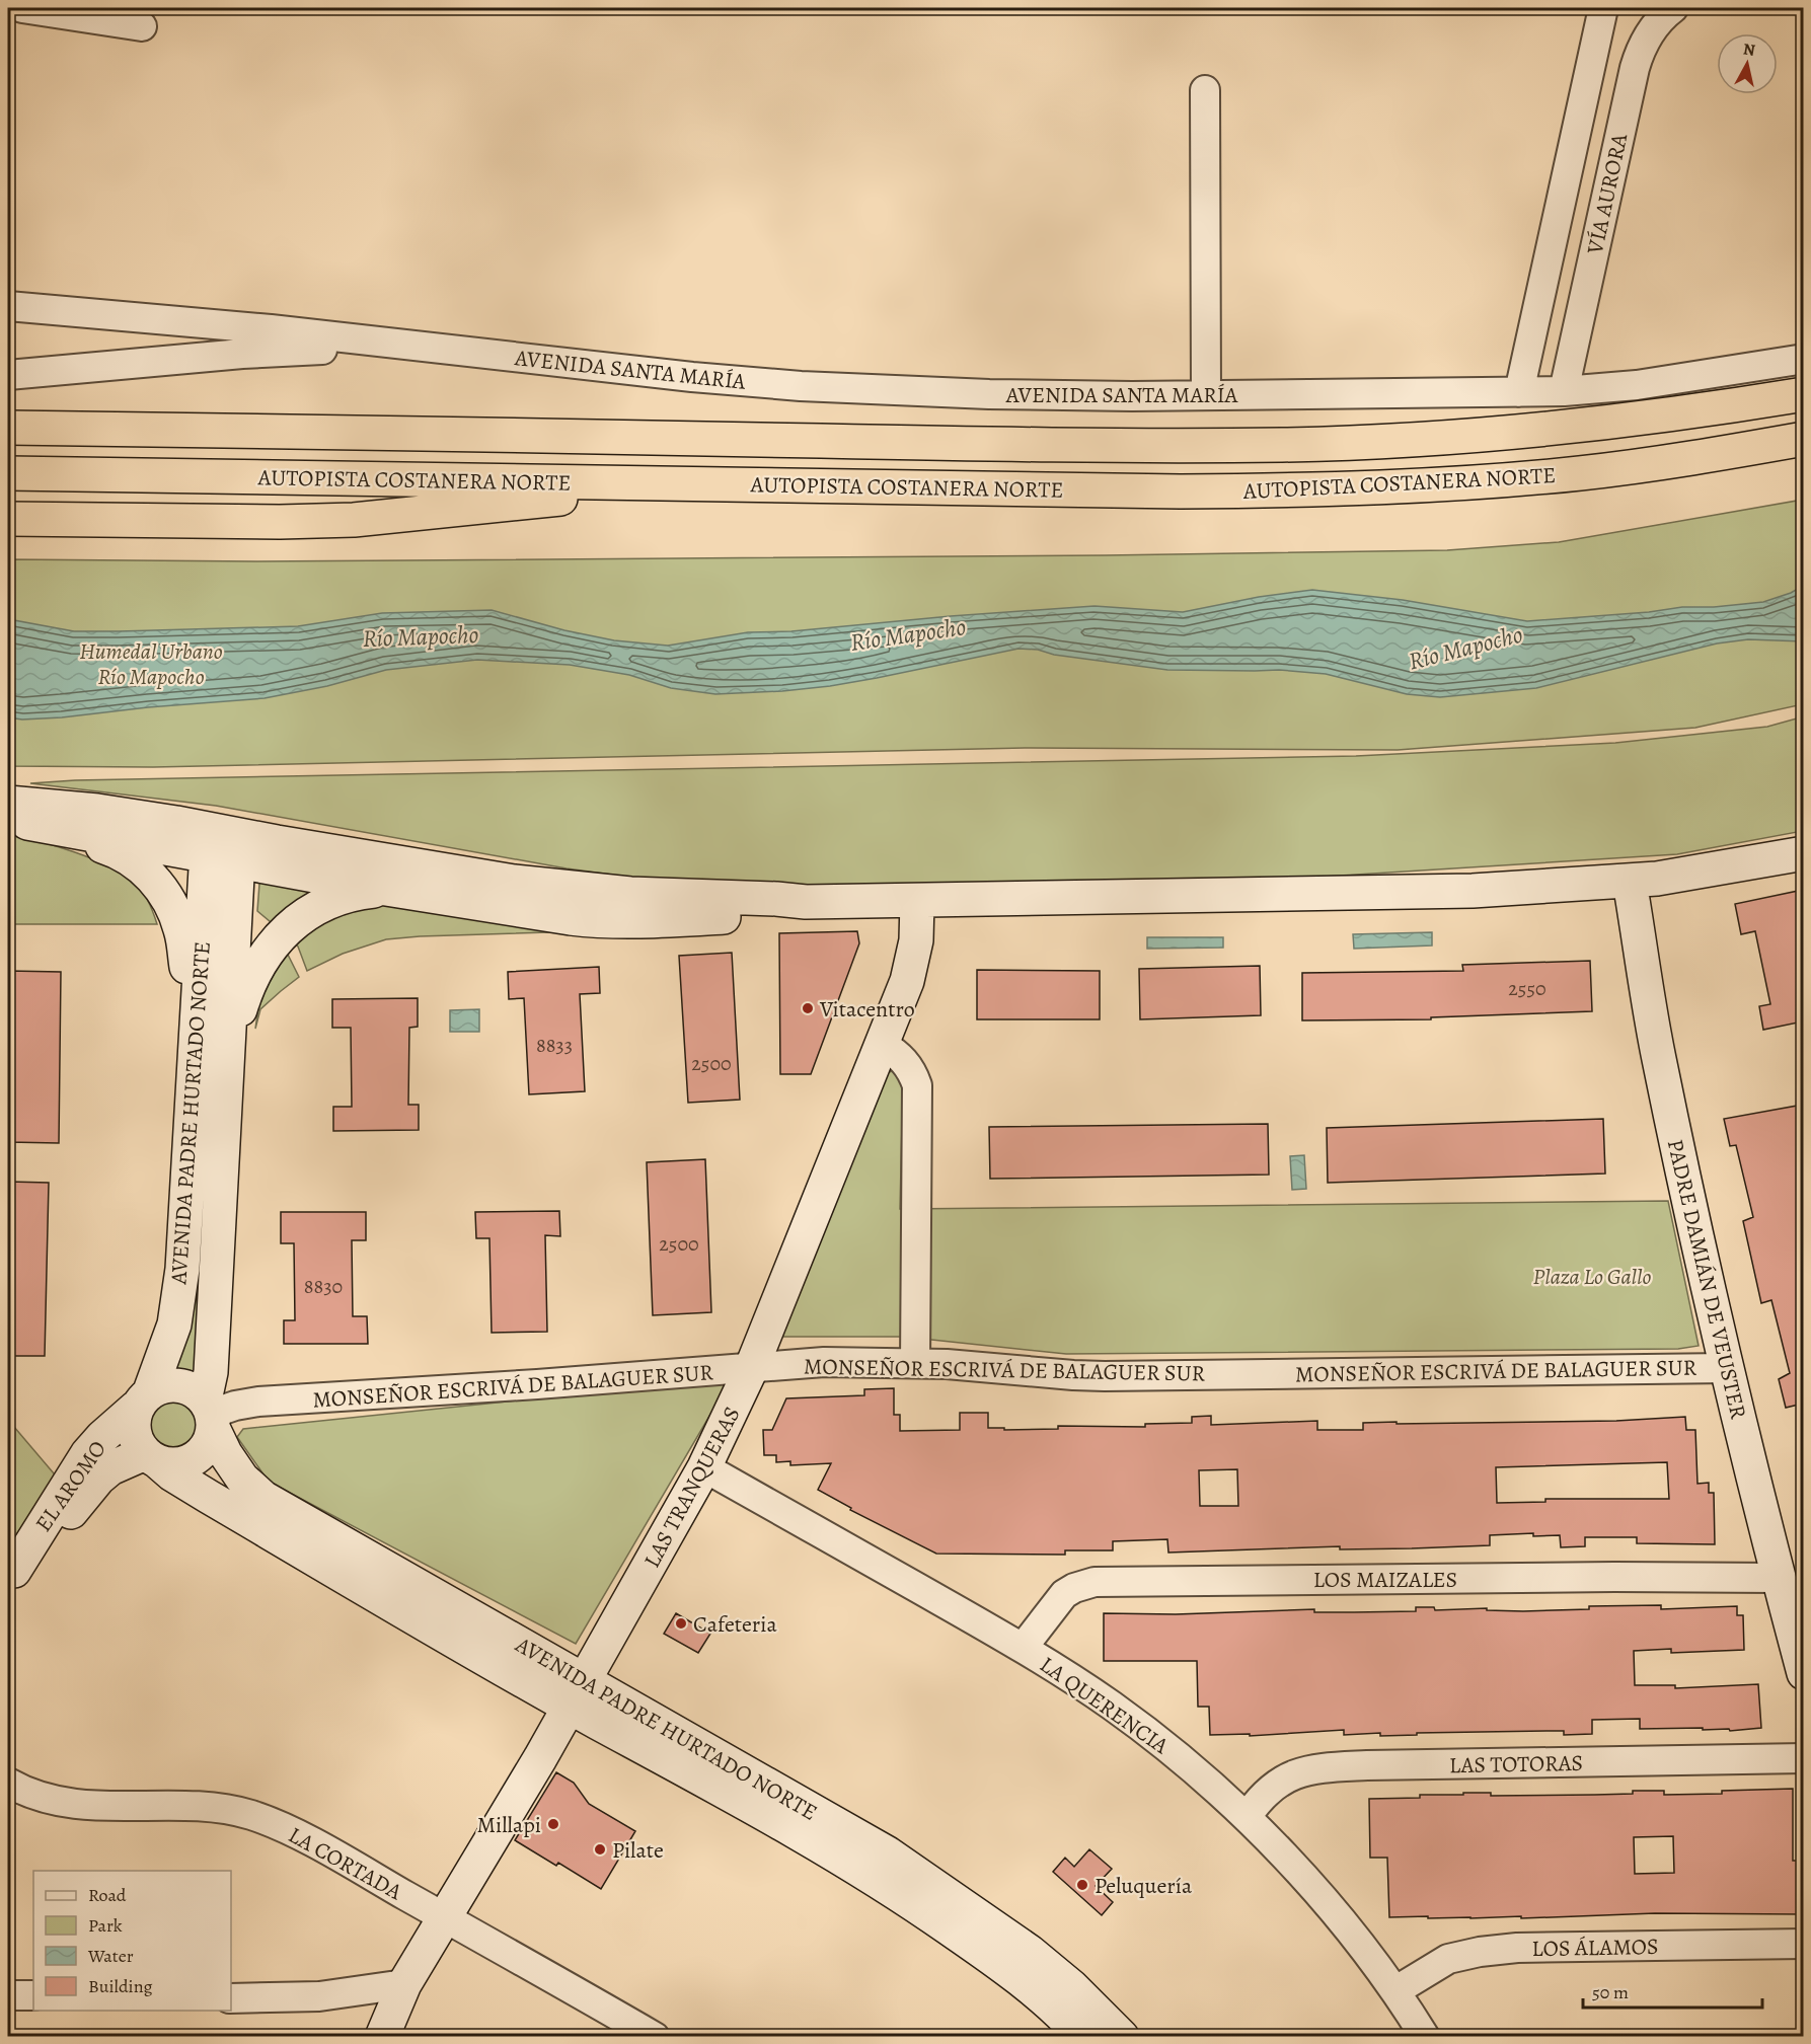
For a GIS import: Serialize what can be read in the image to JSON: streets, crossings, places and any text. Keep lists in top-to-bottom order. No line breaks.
{"streets":{"highway":["AUTOPISTA COSTANERA NORTE"],"street":["VÍA AURORA","AVENIDA SANTA MARÍA","AVENIDA PADRE HURTADO NORTE","PADRE DAMIÁN DE VEUSTER","MONSEÑOR ESCRIVÁ DE BALAGUER SUR","EL AROMO","LAS TRANQUERAS","LOS MAIZALES","LA QUERENCIA","LAS TOTORAS","LA CORTADA","LOS ÁLAMOS"]},"crossings":[["VÍA AURORA","AVENIDA SANTA MARÍA"],["AVENIDA PADRE HURTADO NORTE","MONSEÑOR ESCRIVÁ DE BALAGUER SUR"],["AVENIDA PADRE HURTADO NORTE","EL AROMO"],["AVENIDA PADRE HURTADO NORTE","LAS TRANQUERAS"],["PADRE DAMIÁN DE VEUSTER","MONSEÑOR ESCRIVÁ DE BALAGUER SUR"],["PADRE DAMIÁN DE VEUSTER","LOS MAIZALES"],["MONSEÑOR ESCRIVÁ DE BALAGUER SUR","EL AROMO"],["MONSEÑOR ESCRIVÁ DE BALAGUER SUR","LAS TRANQUERAS"],["LAS TRANQUERAS","LA QUERENCIA"],["LAS TRANQUERAS","LA CORTADA"],["LOS MAIZALES","LA QUERENCIA"],["LA QUERENCIA","LAS TOTORAS"],["LA QUERENCIA","LOS ÁLAMOS"]],"water":["Río Mapocho"],"parks":["Humedal Urbano Río Mapocho","Plaza Lo Gallo"],"places":["Vitacentro","Cafeteria","Millapi","Pilate","Peluquería"],"house_numbers":["2550","8833","2500","2500","8830"],"legend":["Road","Park","Water","Building"],"scale_bar":"50 m","north":"top"}
